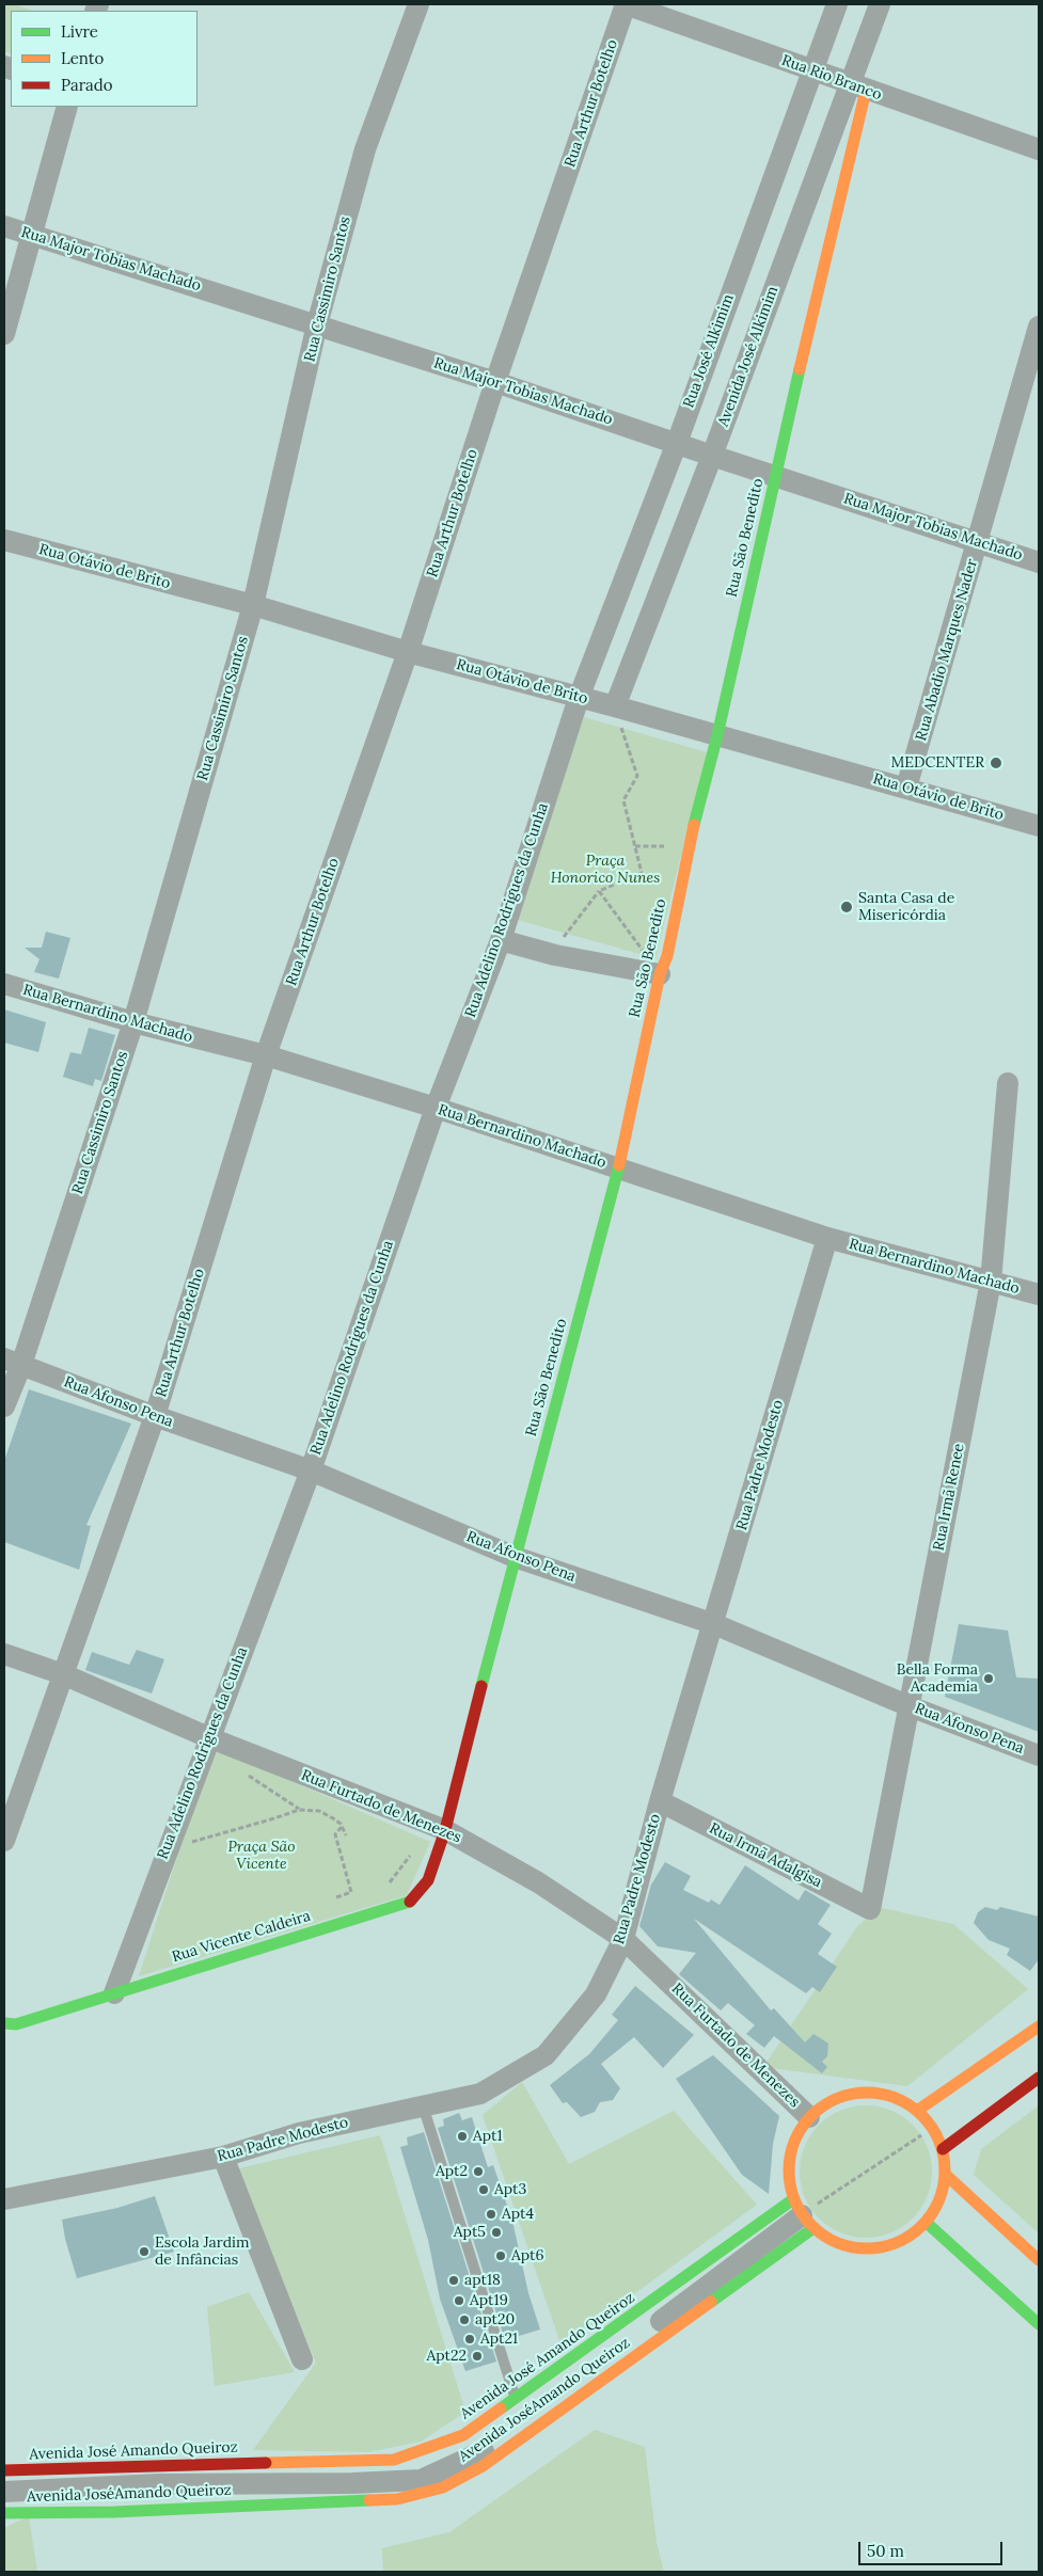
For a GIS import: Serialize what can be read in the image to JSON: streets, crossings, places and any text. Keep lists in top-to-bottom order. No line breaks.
{"streets":{"main road":["Rua São Benedito","Rua Vicente Caldeira","Avenida José Amando Queiroz","Avenida JoséAmando Queiroz"],"street":["Rua Rio Branco","Rua Arthur Botelho","Rua Major Tobias Machado","Rua Cassimiro Santos","Rua José Alkimim","Avenida José Alkimim","Rua Otávio de Brito","Rua Abadio Marques Nader","Rua Adelino Rodrigues da Cunha","Rua Bernardino Machado","Rua Afonso Pena","Rua Padre Modesto","Rua Irmã Renee","Rua Furtado de Menezes","Rua Irmã Adalgisa"]},"crossings":[["Rua Rio Branco","Rua Arthur Botelho"],["Rua Rio Branco","Rua José Alkimim"],["Rua Rio Branco","Avenida José Alkimim"],["Rua Rio Branco","Rua São Benedito"],["Rua Arthur Botelho","Rua Major Tobias Machado"],["Rua Arthur Botelho","Rua Otávio de Brito"],["Rua Arthur Botelho","Rua Bernardino Machado"],["Rua Arthur Botelho","Rua Afonso Pena"],["Rua Arthur Botelho","Rua Furtado de Menezes"],["Rua Major Tobias Machado","Rua Cassimiro Santos"],["Rua Major Tobias Machado","Rua José Alkimim"],["Rua Major Tobias Machado","Avenida José Alkimim"],["Rua Major Tobias Machado","Rua São Benedito"],["Rua Major Tobias Machado","Rua Abadio Marques Nader"],["Rua Cassimiro Santos","Rua Otávio de Brito"],["Rua Cassimiro Santos","Rua Bernardino Machado"],["Rua Cassimiro Santos","Rua Afonso Pena"],["Rua José Alkimim","Rua Otávio de Brito"],["Rua José Alkimim","Rua Adelino Rodrigues da Cunha"],["Avenida José Alkimim","Rua São Benedito"],["Avenida José Alkimim","Rua Otávio de Brito"],["Rua São Benedito","Rua Otávio de Brito"],["Rua São Benedito","Rua Bernardino Machado"],["Rua São Benedito","Rua Afonso Pena"],["Rua São Benedito","Rua Furtado de Menezes"],["Rua São Benedito","Rua Vicente Caldeira"],["Rua Otávio de Brito","Rua Abadio Marques Nader"],["Rua Otávio de Brito","Rua Adelino Rodrigues da Cunha"],["Rua Adelino Rodrigues da Cunha","Rua Bernardino Machado"],["Rua Adelino Rodrigues da Cunha","Rua Afonso Pena"],["Rua Adelino Rodrigues da Cunha","Rua Furtado de Menezes"],["Rua Adelino Rodrigues da Cunha","Rua Vicente Caldeira"],["Rua Bernardino Machado","Rua Padre Modesto"],["Rua Bernardino Machado","Rua Irmã Renee"],["Rua Afonso Pena","Rua Padre Modesto"],["Rua Afonso Pena","Rua Irmã Renee"],["Rua Padre Modesto","Rua Furtado de Menezes"],["Rua Padre Modesto","Rua Irmã Adalgisa"],["Rua Irmã Renee","Rua Irmã Adalgisa"],["Rua Furtado de Menezes","Rua Vicente Caldeira"],["Avenida José Amando Queiroz","Avenida JoséAmando Queiroz"]],"parks":["Praça Honorico Nunes","Praça São Vicente"],"places":["MEDCENTER","Santa Casa de Misericórdia","Bella Forma Academia","Apt1","Apt2","Apt3","Apt4","Apt5","Escola Jardim de Infâncias","Apt6","apt18","Apt19","apt20","Apt21","Apt22"],"legend":["Livre","Lento","Parado"],"scale_bar":"50 m"}
